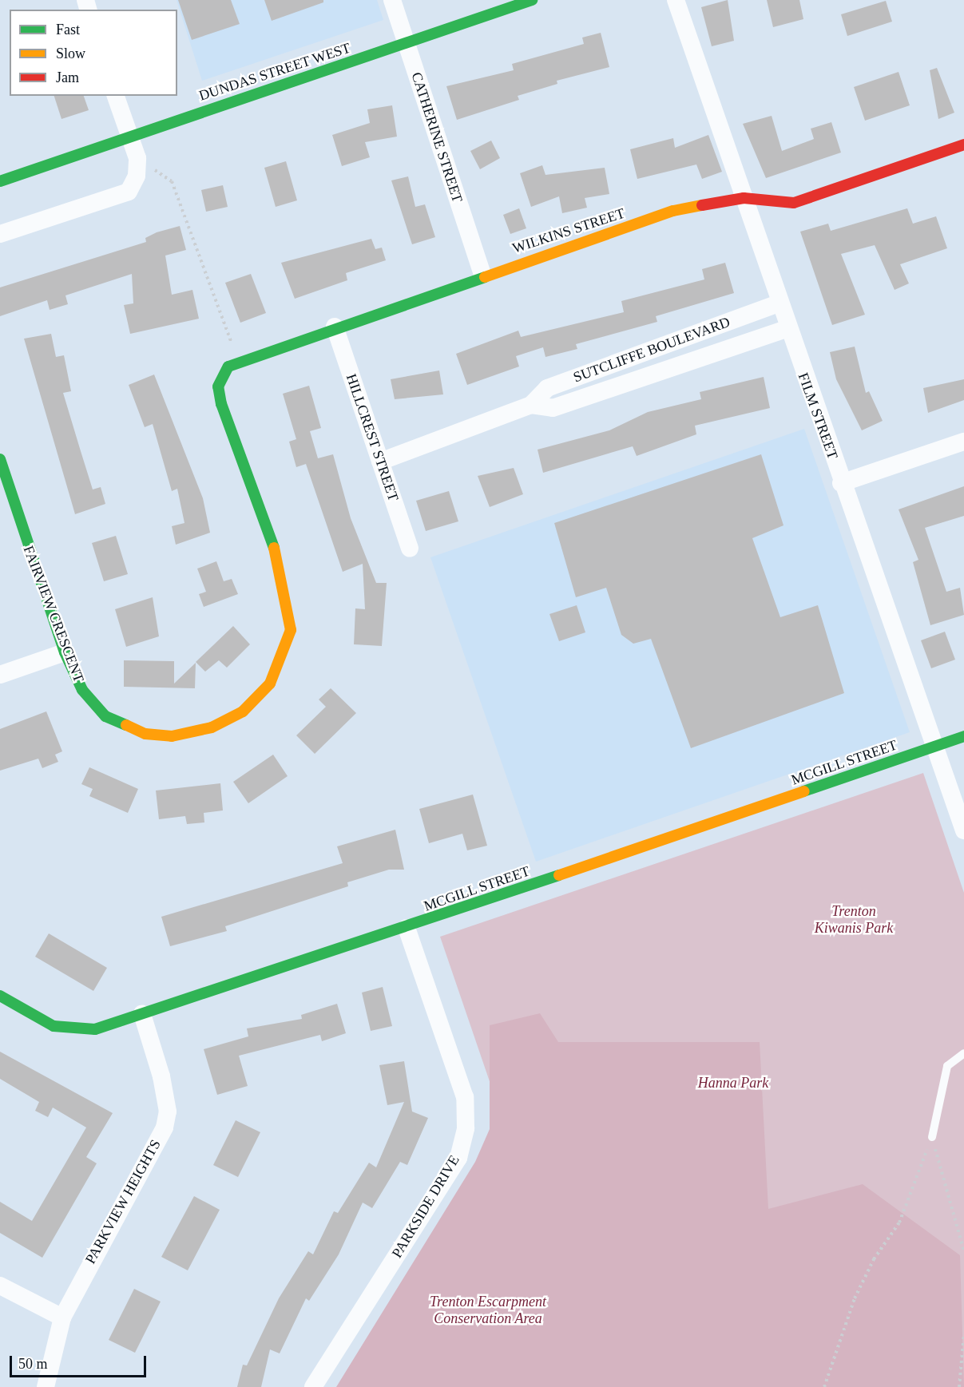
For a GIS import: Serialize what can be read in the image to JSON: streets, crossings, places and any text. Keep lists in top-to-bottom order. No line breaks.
{"streets":{"street":["DUNDAS STREET WEST","CATHERINE STREET","WILKINS STREET","SUTCLIFFE BOULEVARD","FILM STREET","HILLCREST STREET","FAIRVIEW CRESCENT","MCGILL STREET","PARKVIEW HEIGHTS","PARKSIDE DRIVE"]},"crossings":[["DUNDAS STREET WEST","CATHERINE STREET"],["CATHERINE STREET","WILKINS STREET"],["WILKINS STREET","FILM STREET"],["WILKINS STREET","HILLCREST STREET"],["WILKINS STREET","FAIRVIEW CRESCENT"],["SUTCLIFFE BOULEVARD","FILM STREET"],["SUTCLIFFE BOULEVARD","HILLCREST STREET"],["FILM STREET","MCGILL STREET"],["MCGILL STREET","PARKVIEW HEIGHTS"],["MCGILL STREET","PARKSIDE DRIVE"]],"parks":["Trenton Kiwanis Park","Hanna Park","Trenton Escarpment Conservation Area"],"legend":["Fast","Slow","Jam"],"scale_bar":"50 m"}
